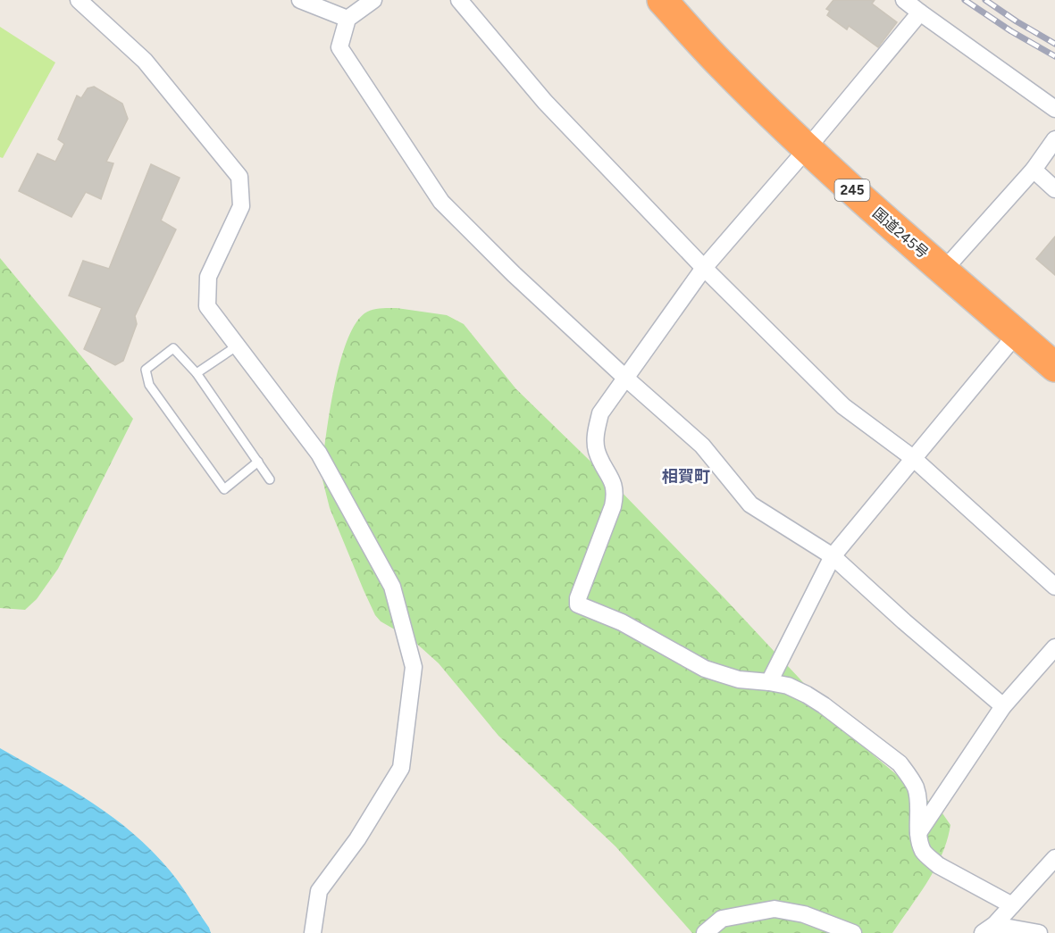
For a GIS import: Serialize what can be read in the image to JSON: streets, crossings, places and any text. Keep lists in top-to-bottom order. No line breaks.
{"streets":{"highway":["245","国道245号"]},"districts":["相賀町"]}
